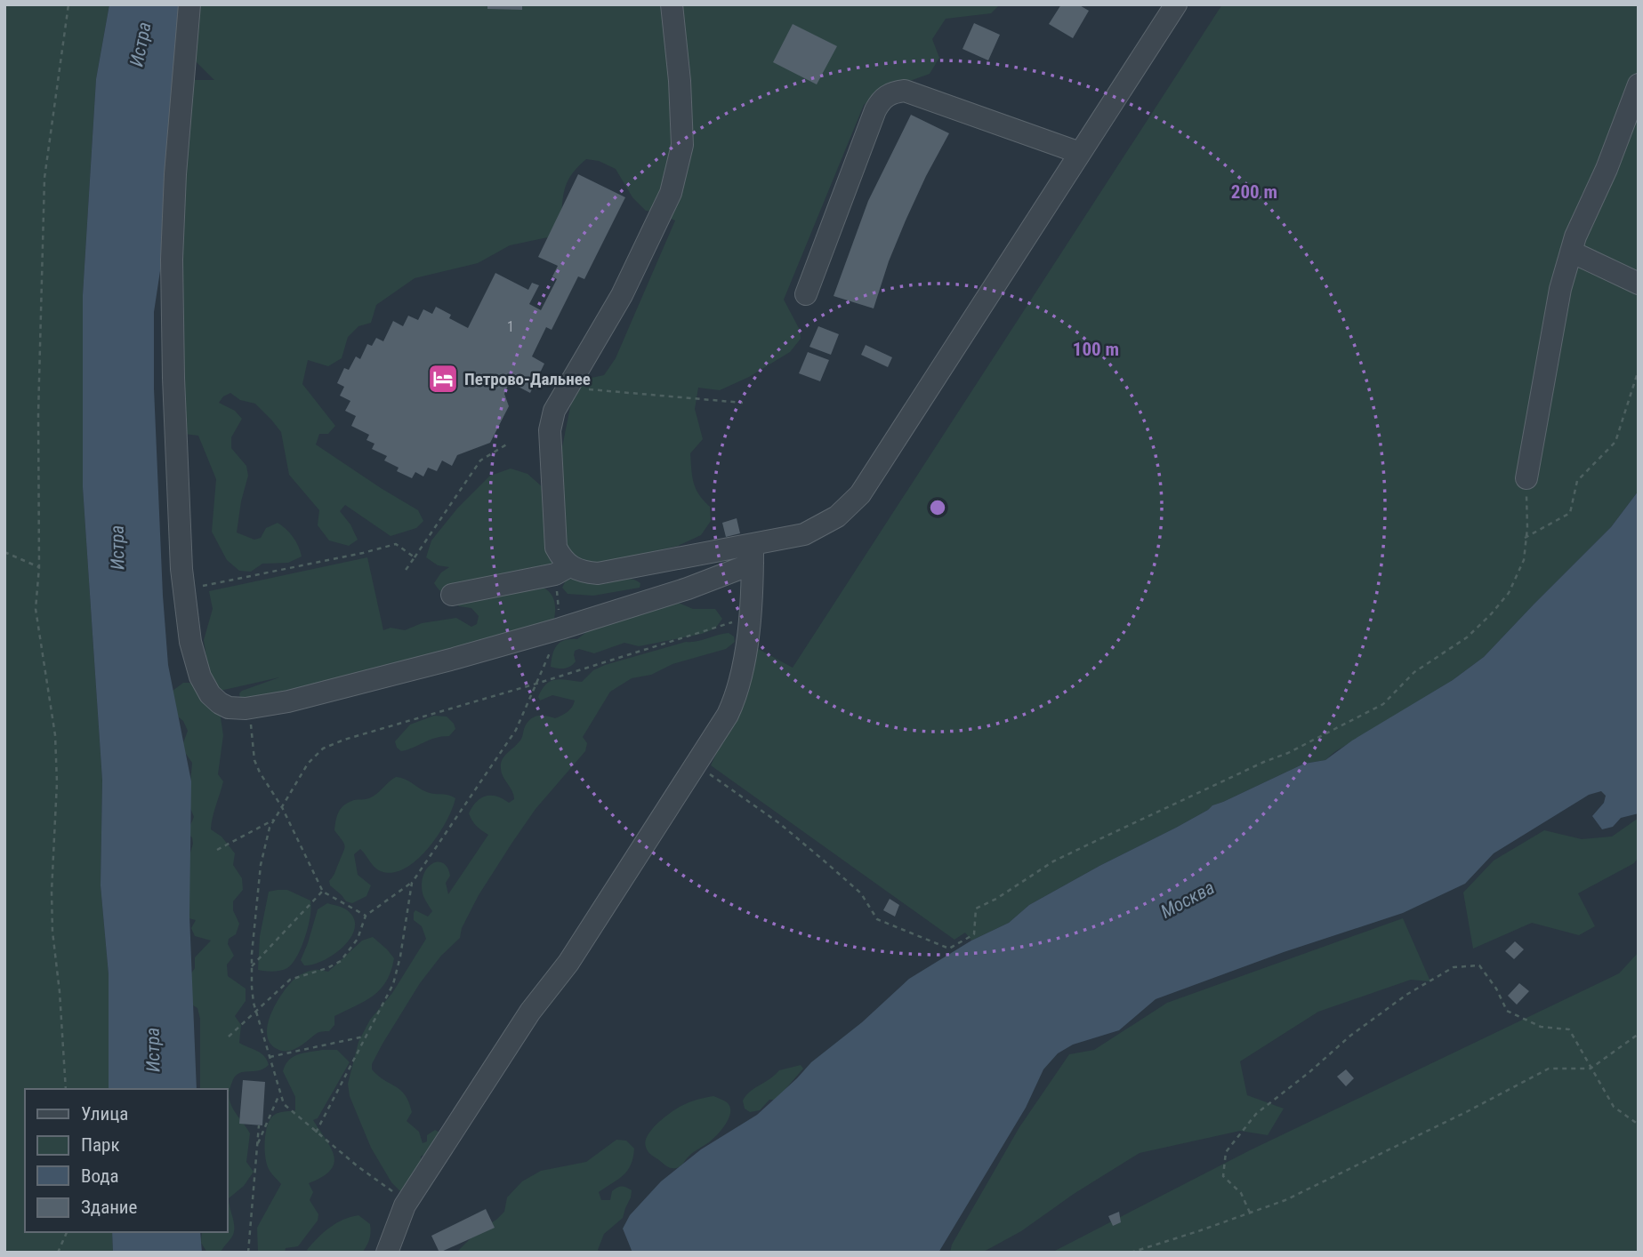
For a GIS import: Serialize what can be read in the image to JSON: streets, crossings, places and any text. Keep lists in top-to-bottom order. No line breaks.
{"water":["Истра","Москва"],"places":{"hotel":["Петрово-Дальнее"]},"house_numbers":["1"],"legend":["Улица","Парк","Вода","Здание"],"rings":["200 m","100 m"]}
